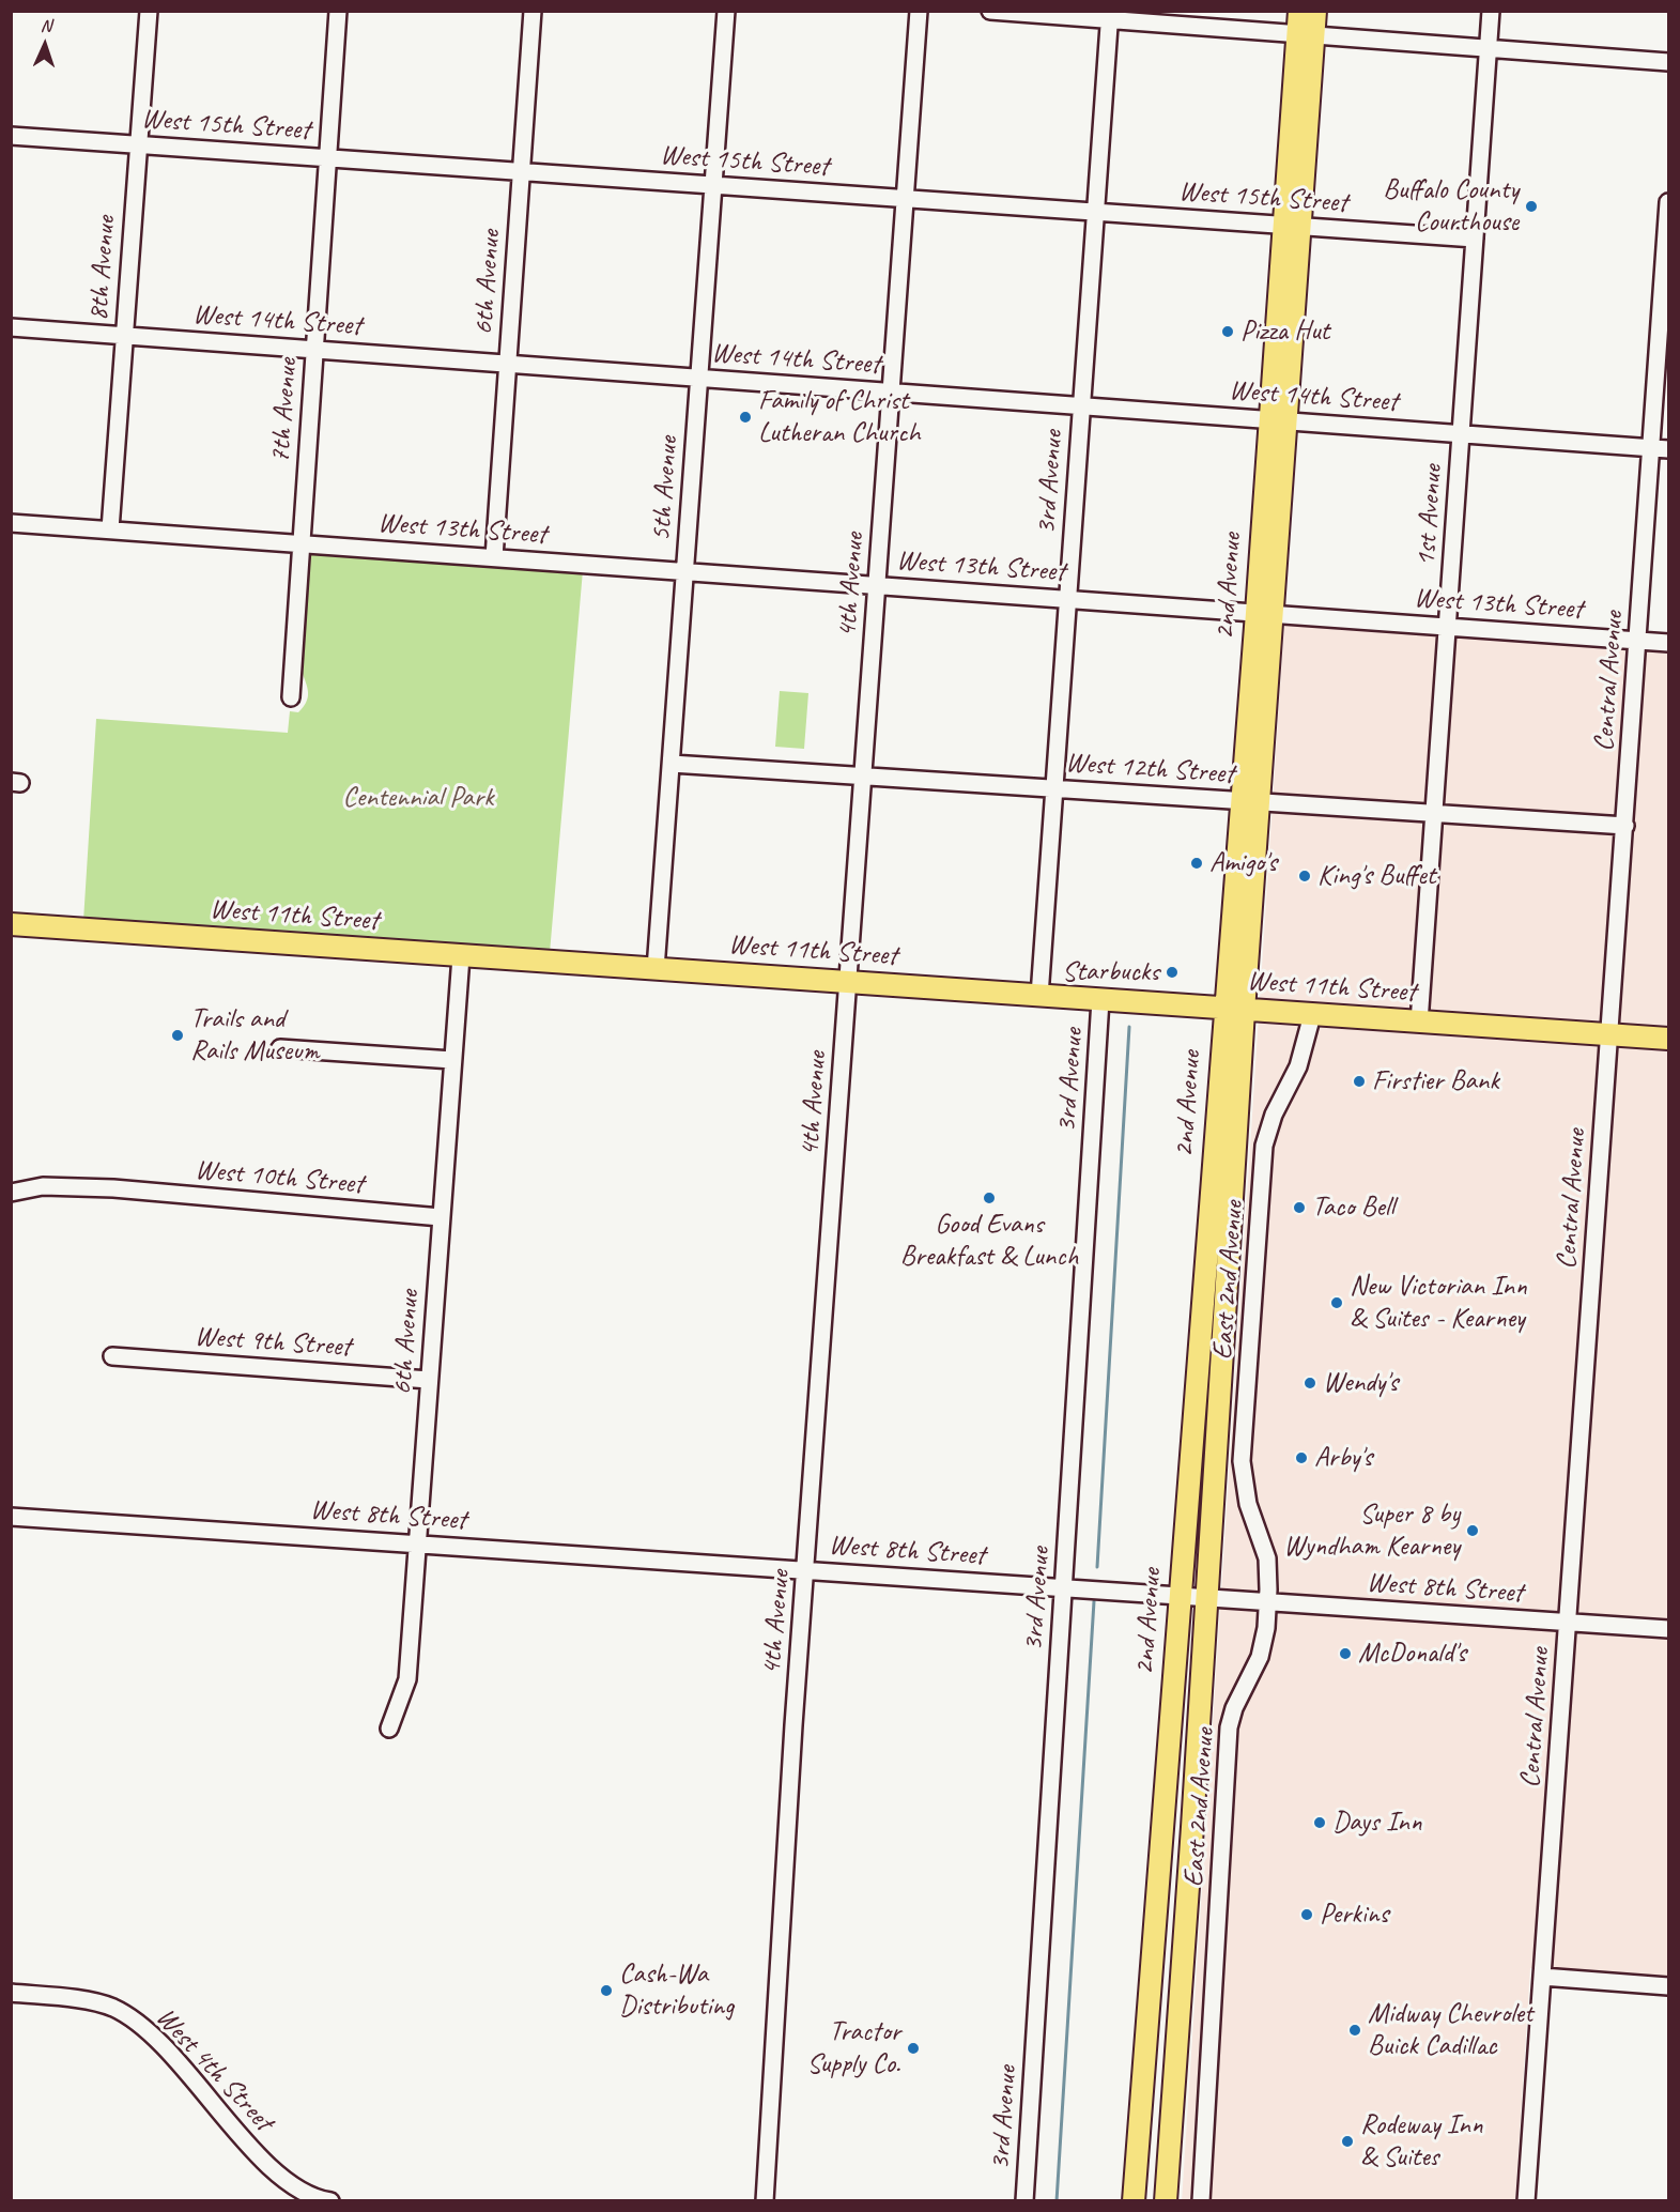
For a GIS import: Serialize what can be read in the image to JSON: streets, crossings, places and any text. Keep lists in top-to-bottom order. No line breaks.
{"streets":{"main road":["2nd Avenue","West 11th Street"],"street":["West 15th Street","8th Avenue","6th Avenue","West 14th Street","7th Avenue","3rd Avenue","5th Avenue","1st Avenue","West 13th Street","4th Avenue","Central Avenue","West 12th Street","West 10th Street","East 2nd Avenue","West 9th Street","West 8th Street","West 4th Street"]},"crossings":[["West 15th Street","8th Avenue"],["West 15th Street","6th Avenue"],["West 15th Street","7th Avenue"],["West 15th Street","3rd Avenue"],["West 15th Street","5th Avenue"],["West 15th Street","1st Avenue"],["West 15th Street","4th Avenue"],["West 15th Street","2nd Avenue"],["8th Avenue","West 14th Street"],["8th Avenue","West 13th Street"],["6th Avenue","West 14th Street"],["6th Avenue","West 13th Street"],["6th Avenue","West 11th Street"],["6th Avenue","West 10th Street"],["6th Avenue","West 9th Street"],["6th Avenue","West 8th Street"],["West 14th Street","7th Avenue"],["West 14th Street","3rd Avenue"],["West 14th Street","5th Avenue"],["West 14th Street","1st Avenue"],["West 14th Street","4th Avenue"],["West 14th Street","2nd Avenue"],["West 14th Street","Central Avenue"],["7th Avenue","West 13th Street"],["3rd Avenue","West 13th Street"],["3rd Avenue","West 12th Street"],["3rd Avenue","West 11th Street"],["3rd Avenue","West 8th Street"],["5th Avenue","West 13th Street"],["5th Avenue","West 12th Street"],["5th Avenue","West 11th Street"],["1st Avenue","West 13th Street"],["1st Avenue","West 12th Street"],["1st Avenue","West 11th Street"],["West 13th Street","4th Avenue"],["West 13th Street","2nd Avenue"],["West 13th Street","Central Avenue"],["4th Avenue","West 12th Street"],["4th Avenue","West 11th Street"],["4th Avenue","West 8th Street"],["2nd Avenue","West 12th Street"],["2nd Avenue","West 11th Street"],["2nd Avenue","West 8th Street"],["Central Avenue","West 12th Street"],["Central Avenue","West 11th Street"],["Central Avenue","West 8th Street"],["West 11th Street","East 2nd Avenue"],["East 2nd Avenue","West 8th Street"]],"parks":["Centennial Park"],"places":["Buffalo County Courthouse","Pizza Hut","Family of Christ Lutheran Church","Amigo's","King's Buffet","Starbucks","Trails and Rails Museum","Firstier Bank","Good Evans Breakfast & Lunch","Taco Bell","New Victorian Inn & Suites - Kearney","Wendy's","Arby's","Super 8 by Wyndham Kearney","McDonald's","Days Inn","Perkins","Cash-Wa Distributing","Midway Chevrolet Buick Cadillac","Tractor Supply Co.","Rodeway Inn & Suites"],"north":"top"}
